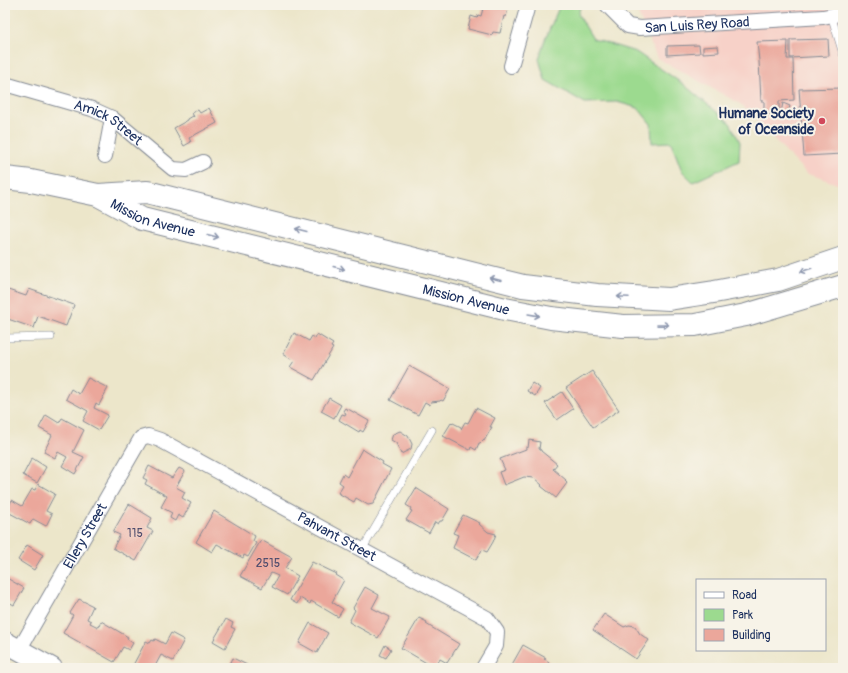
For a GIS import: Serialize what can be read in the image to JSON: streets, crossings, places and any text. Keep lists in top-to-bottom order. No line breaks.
{"streets":{"main road":["Mission Avenue"],"street":["San Luis Rey Road","Amick Street","Ellery Street","Pahvant Street"]},"crossings":[["Ellery Street","Pahvant Street"]],"places":["Humane Society of Oceanside"],"house_numbers":["115","2515"],"legend":["Road","Park","Building"]}
